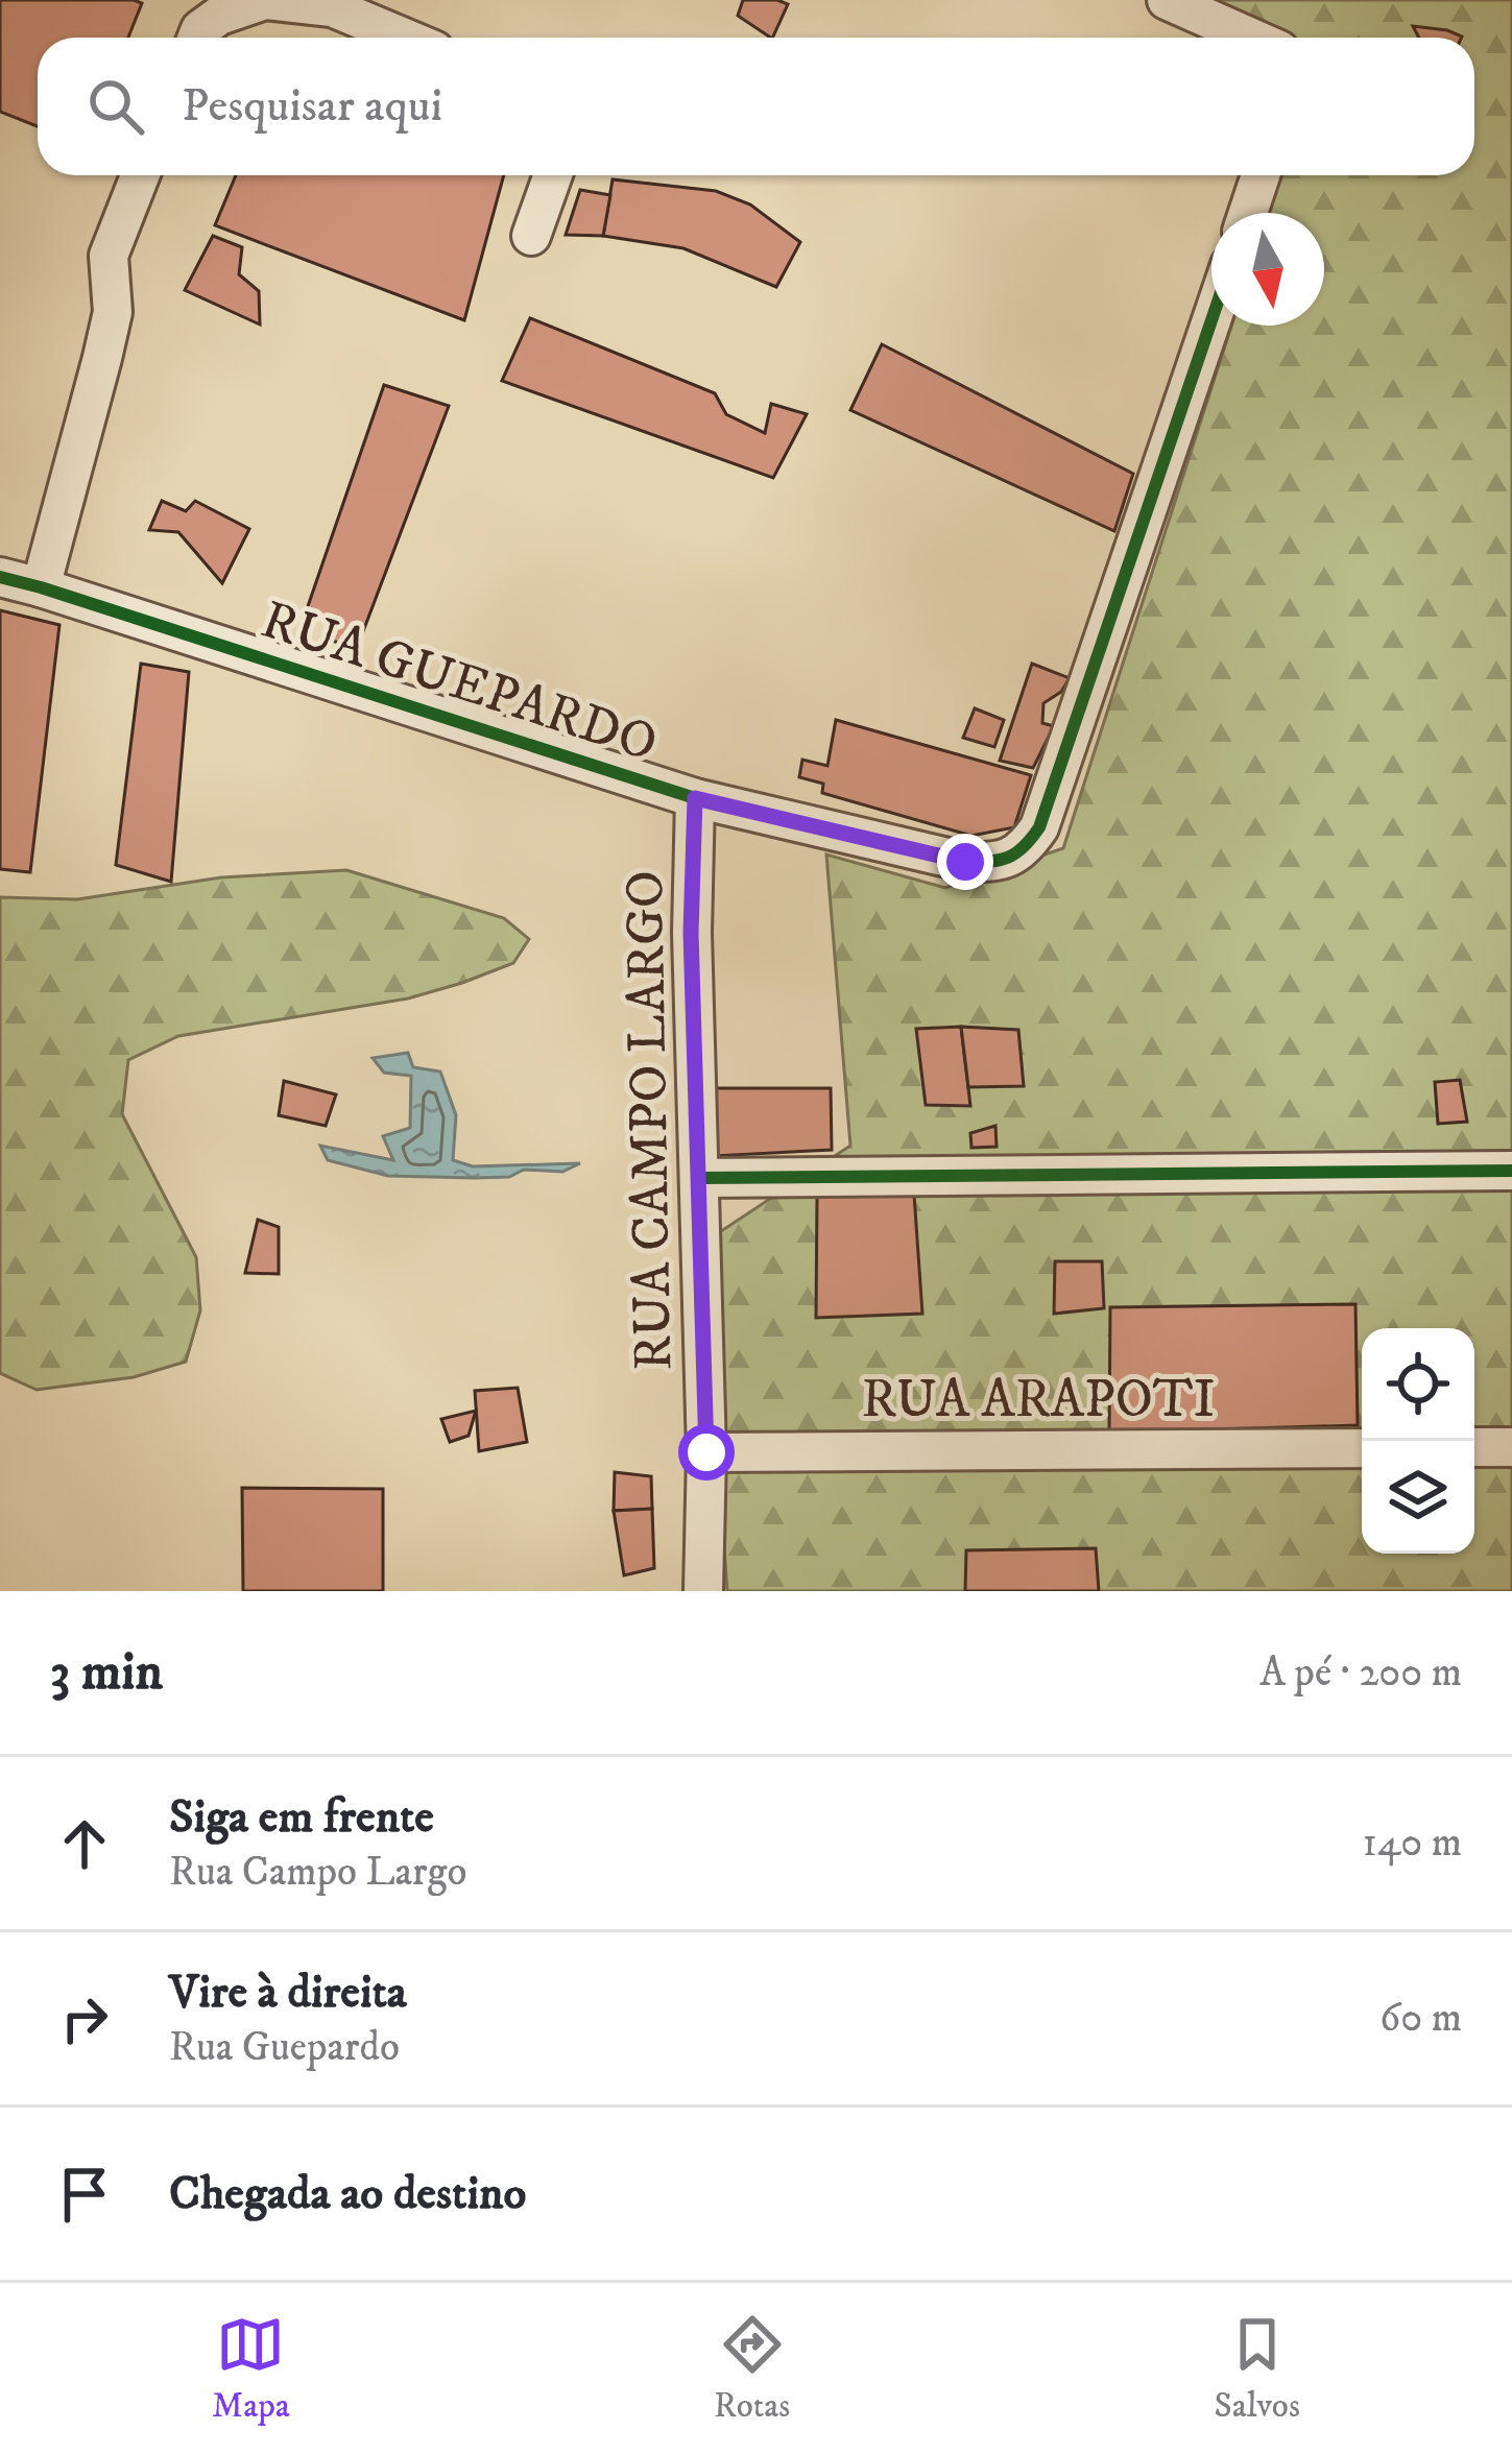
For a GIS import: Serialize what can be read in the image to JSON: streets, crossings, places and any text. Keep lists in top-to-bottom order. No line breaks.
{"streets":{"street":["RUA GUEPARDO","RUA CAMPO LARGO","RUA ARAPOTI"]},"crossings":[["RUA GUEPARDO","RUA CAMPO LARGO"],["RUA CAMPO LARGO","RUA ARAPOTI"]],"north":"bottom","page":{"search":"Pesquisar aqui","heading":["3 min","A pé · 200 m"],"list":[["Siga em frente","Rua Campo Largo","140 m"],["Vire à direita","Rua Guepardo","60 m"],"Chegada ao destino"],"nav":["Mapa","Rotas","Salvos"]}}
